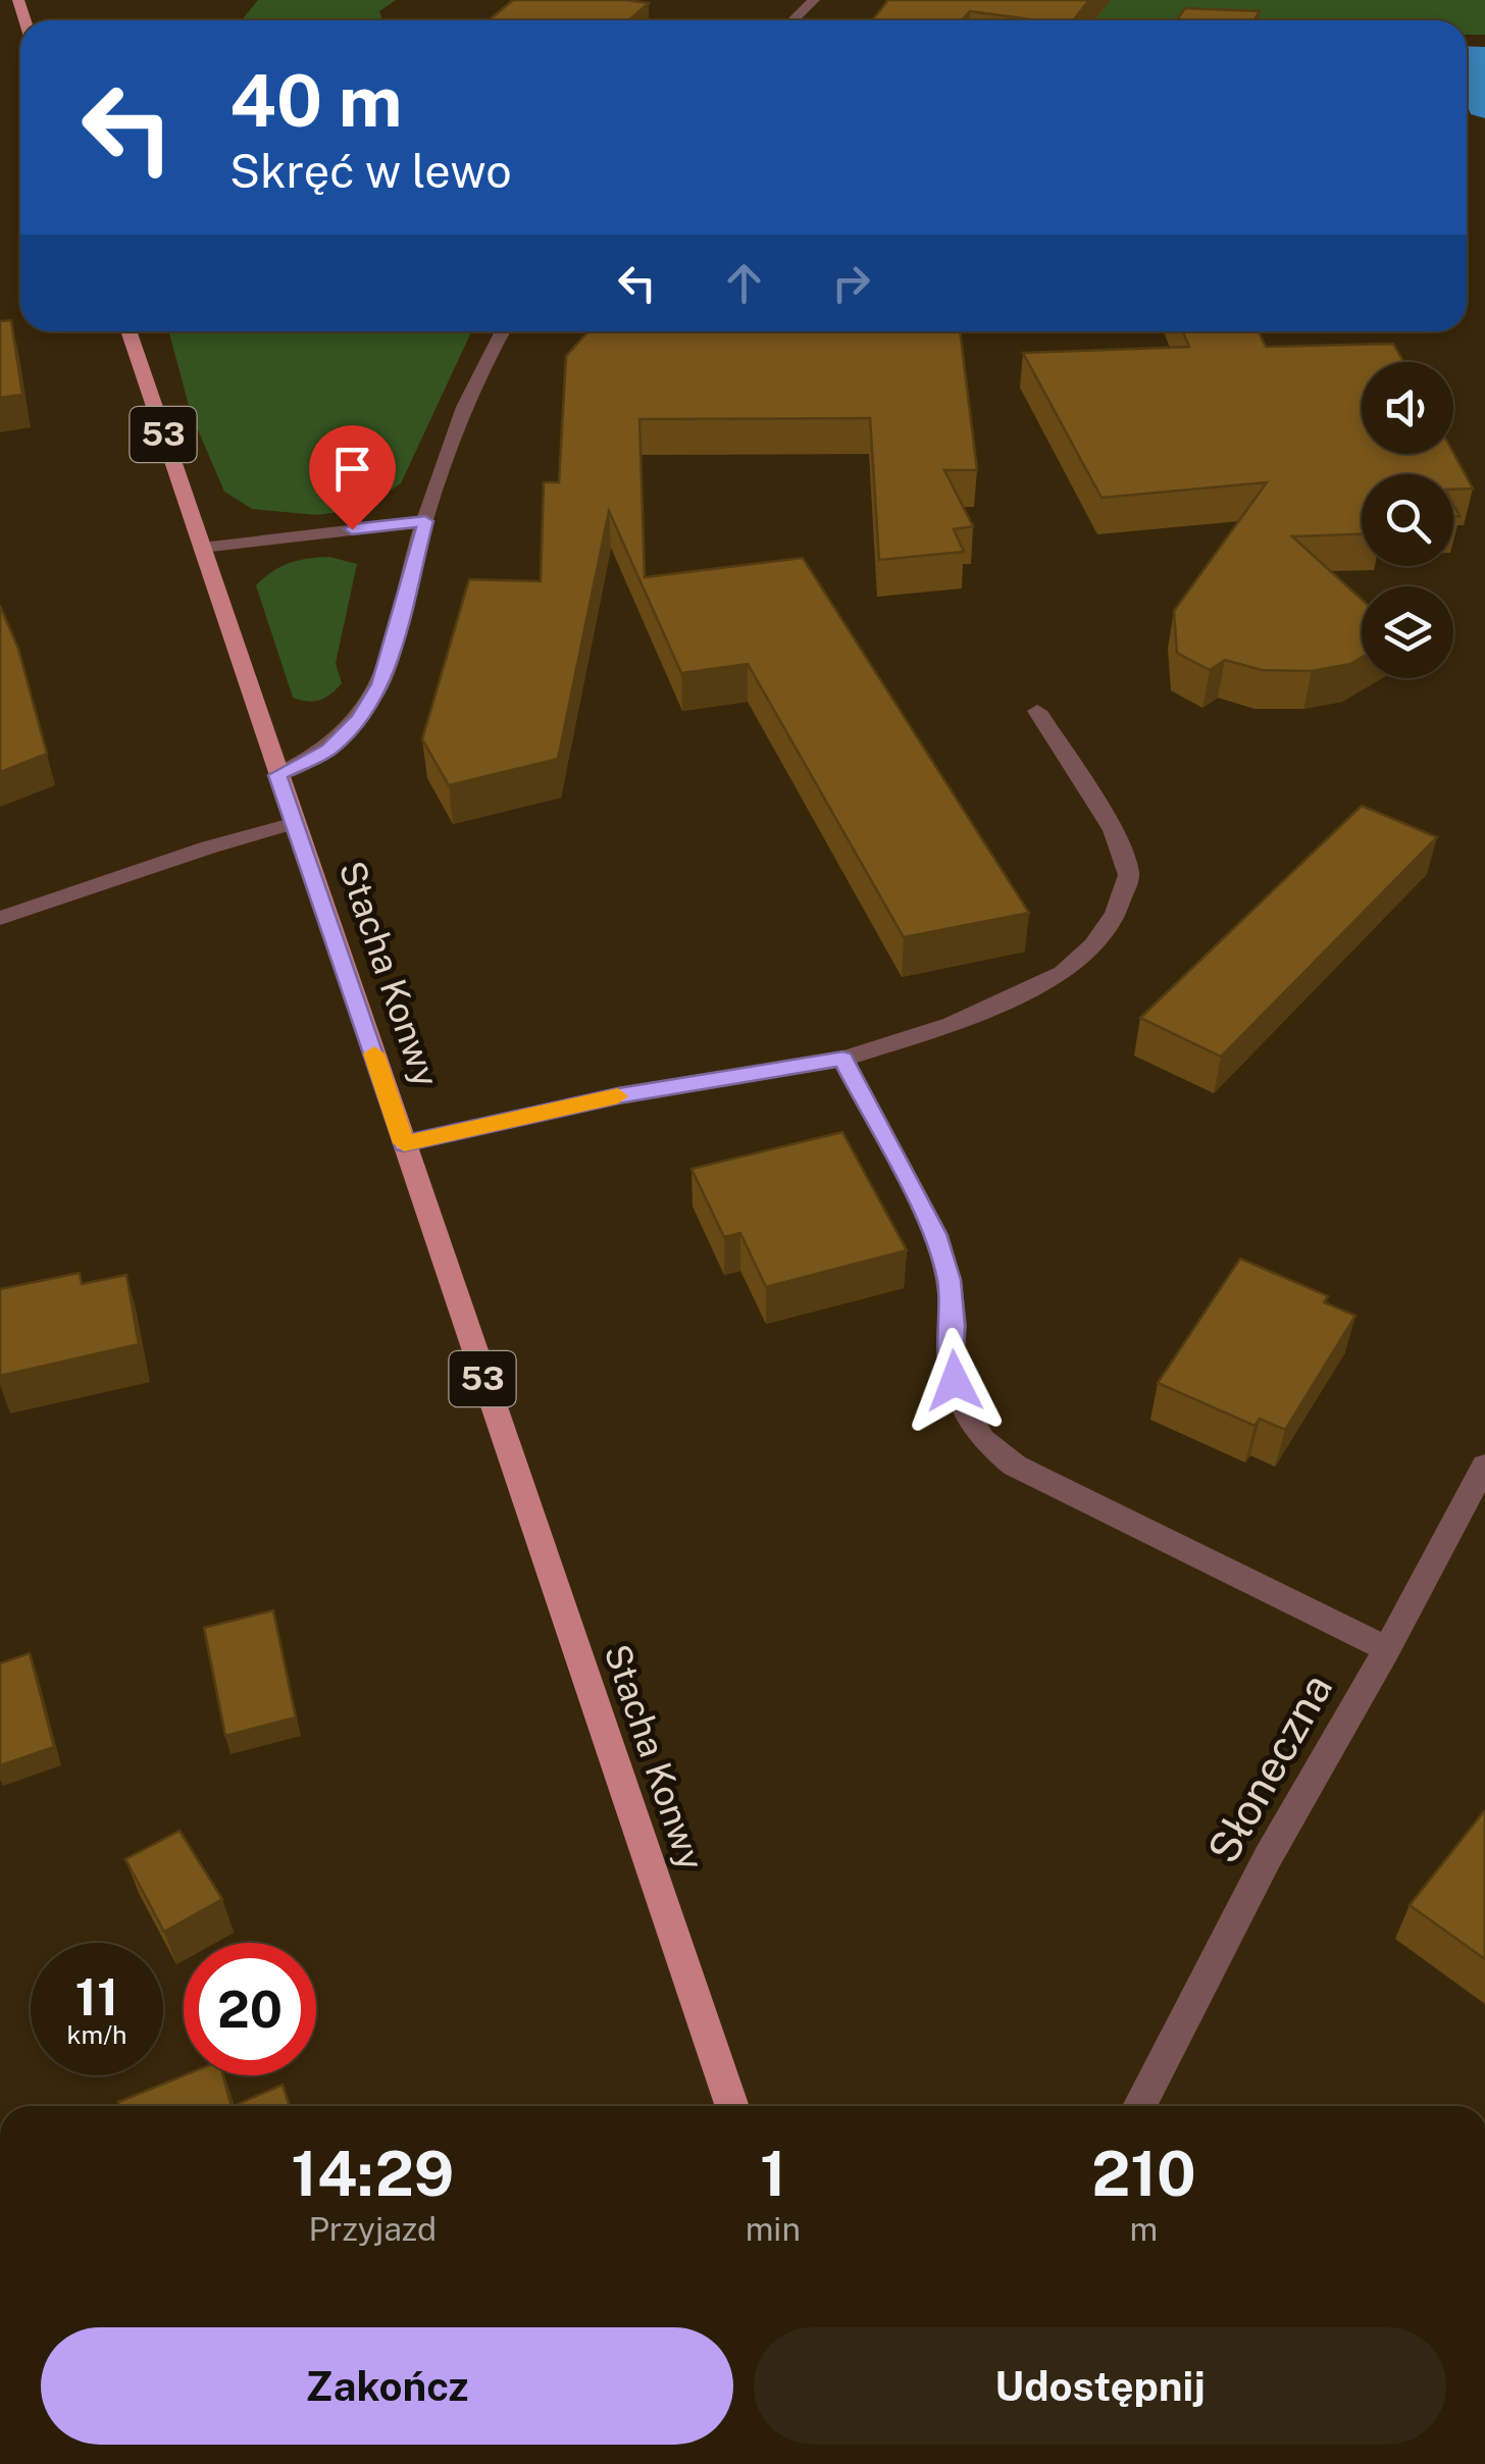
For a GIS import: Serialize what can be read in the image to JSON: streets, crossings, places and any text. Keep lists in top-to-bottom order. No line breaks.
{"streets":{"main road":["53","Stacha Konwy"],"street":["Słoneczna"]},"page":{"turn":["40 m","Skręć w lewo"],"speed":"11 km/h","limit":"20","eta":["14:29","Przyjazd","1","min","210","m"],"buttons":["Zakończ","Udostępnij"]}}
